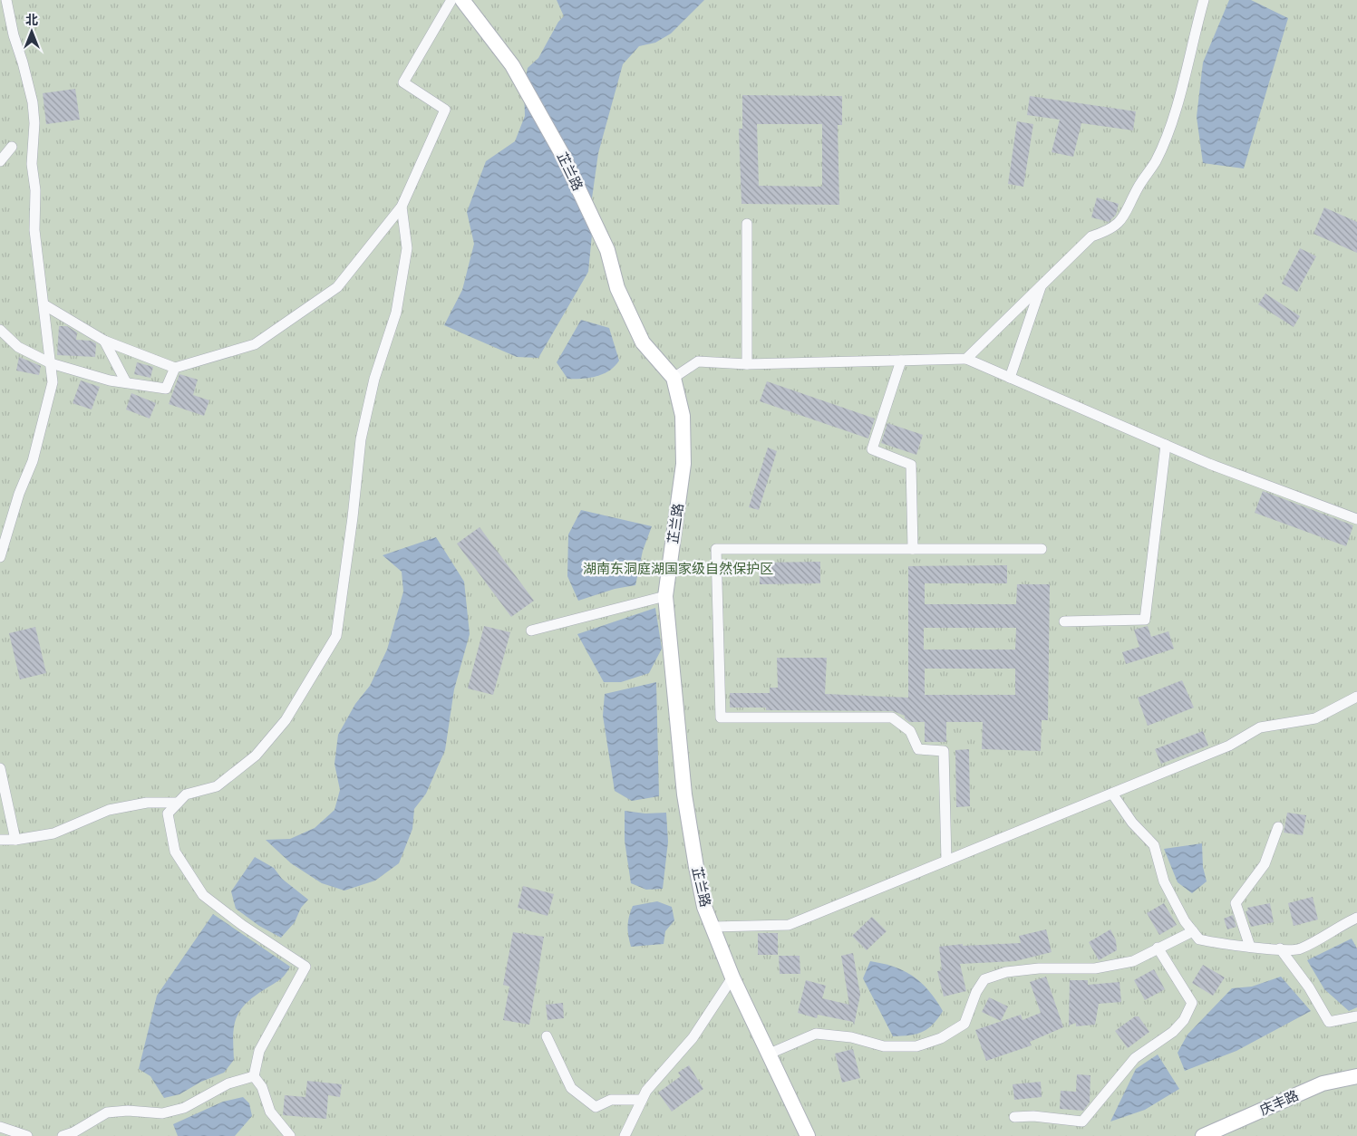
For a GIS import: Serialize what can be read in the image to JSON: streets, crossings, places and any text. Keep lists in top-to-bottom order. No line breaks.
{"streets":{"street":["芷兰路","庆丰路"]},"parks":["湖南东洞庭湖国家级自然保护区"],"north":"top"}
